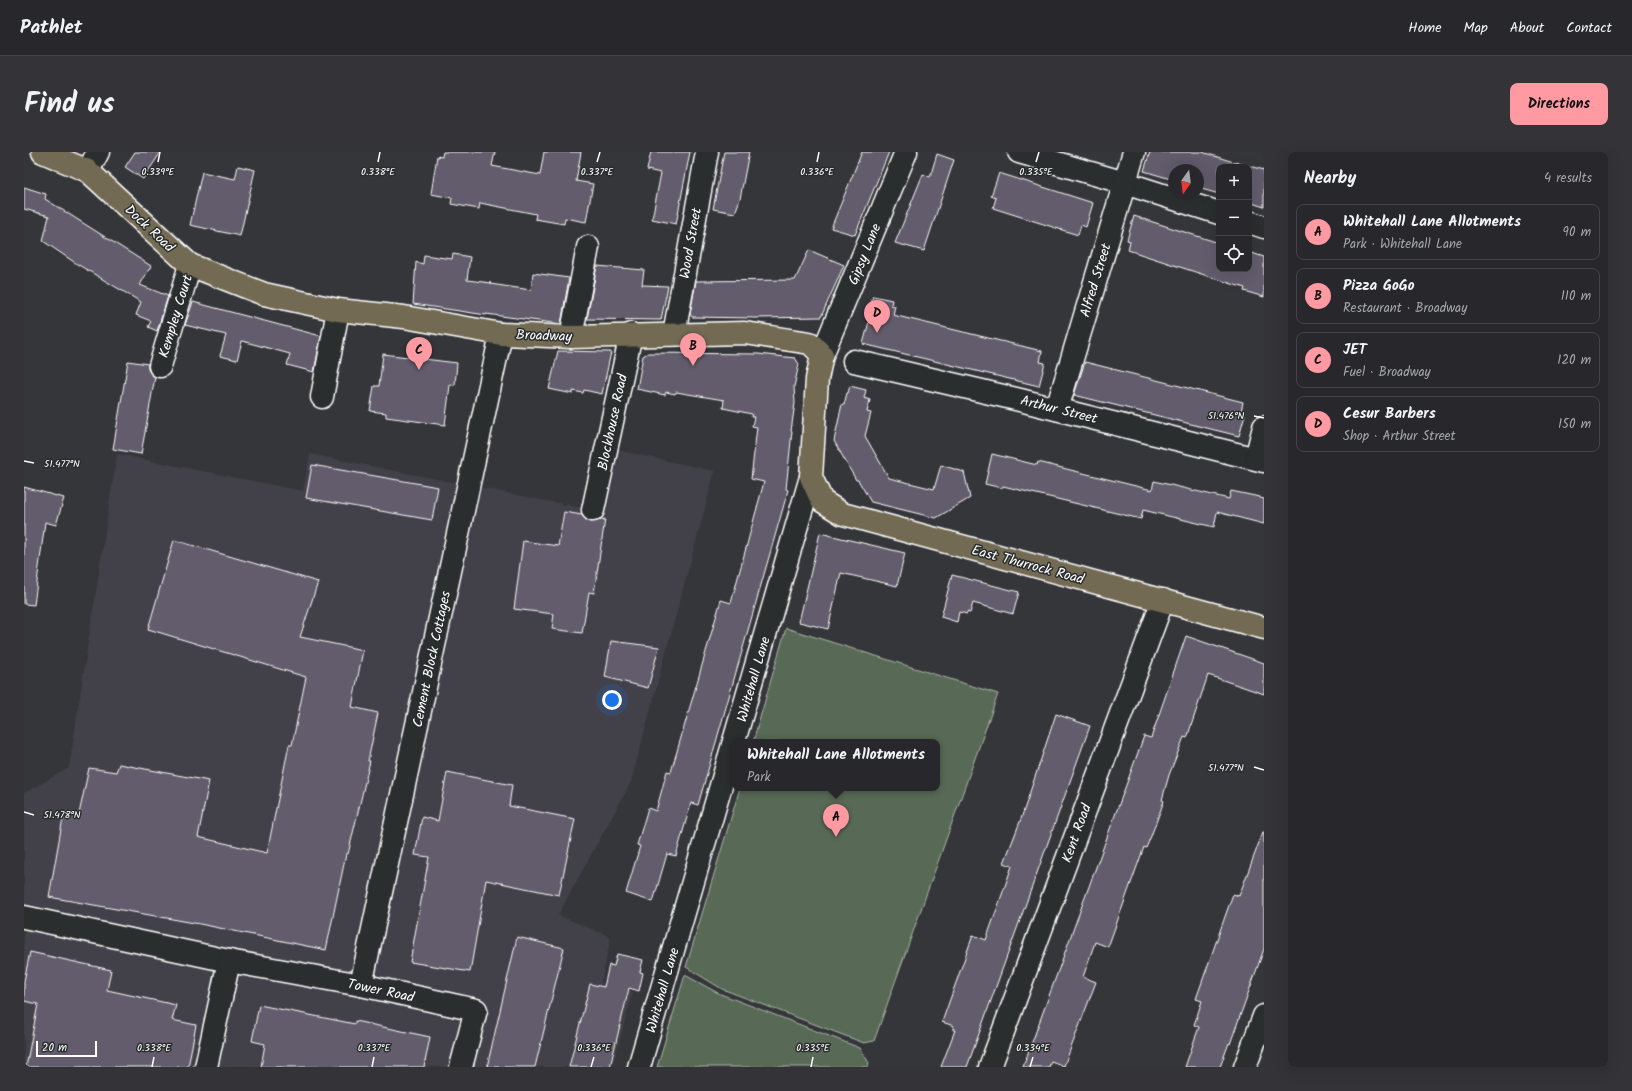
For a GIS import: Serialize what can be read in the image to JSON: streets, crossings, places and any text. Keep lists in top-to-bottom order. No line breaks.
{"streets":{"main road":["Dock Road","Broadway","East Thurrock Road","Whitehall Lane"],"street":["Wood Street","Gipsy Lane","Alfred Street","Kempley Court","Arthur Street","Blockhouse Road","Cement Block Cottages","Kent Road","Tower Road"]},"crossings":[["Dock Road","Kempley Court"],["Dock Road","Broadway"],["Wood Street","Broadway"],["Gipsy Lane","Broadway"],["Gipsy Lane","Whitehall Lane"],["Alfred Street","Arthur Street"],["Broadway","Blockhouse Road"],["Broadway","Cement Block Cottages"],["Broadway","Whitehall Lane"],["East Thurrock Road","Whitehall Lane"],["East Thurrock Road","Kent Road"],["Cement Block Cottages","Tower Road"]],"scale_bar":"20 m","north":"bottom","page":{"header":"Pathlet","nav":["Home","Map","About","Contact"],"title":"Find us","buttons":"Directions","heading":["Nearby","4 results"],"map_buttons":["+","−"],"list":[{"mark":"A","name":"Whitehall Lane Allotments","note":"Park · Whitehall Lane","value":"90 m"},{"mark":"B","name":"Pizza GoGo","note":"Restaurant · Broadway","value":"110 m"},{"mark":"C","name":"JET","note":"Fuel · Broadway","value":"120 m"},{"mark":"D","name":"Cesur Barbers","note":"Shop · Arthur Street","value":"150 m"}],"pins":["D","B","C","A"],"popup":["Whitehall Lane Allotments","Park"],"scale":"20 m"},"coordinates":["0.339°E","0.338°E","0.337°E","0.336°E","0.335°E","51.476°N","51.477°N","51.478°N","0.334°E"]}
